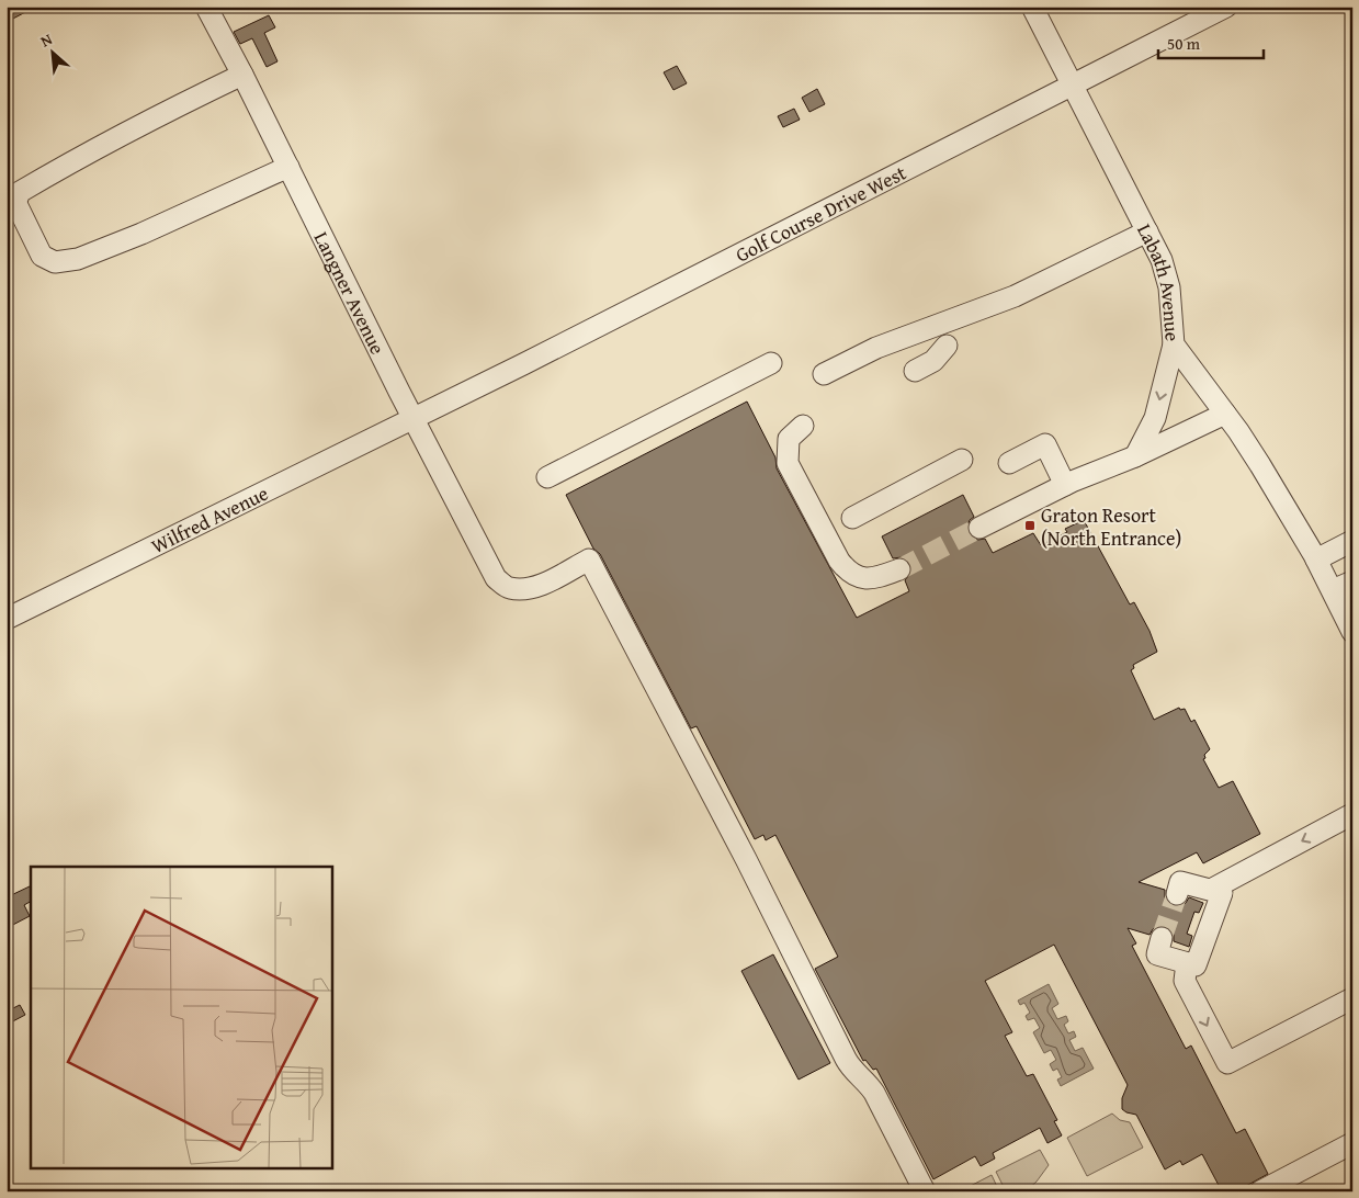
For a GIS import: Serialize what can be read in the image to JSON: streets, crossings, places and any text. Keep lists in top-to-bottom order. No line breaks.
{"streets":{"street":["Golf Course Drive West","Labath Avenue","Langner Avenue","Wilfred Avenue"]},"crossings":[["Golf Course Drive West","Labath Avenue"],["Golf Course Drive West","Langner Avenue"],["Golf Course Drive West","Wilfred Avenue"],["Langner Avenue","Wilfred Avenue"]],"places":{"transit":["Graton Resort (North Entrance)"]},"scale_bar":"50 m","north":"top left"}
